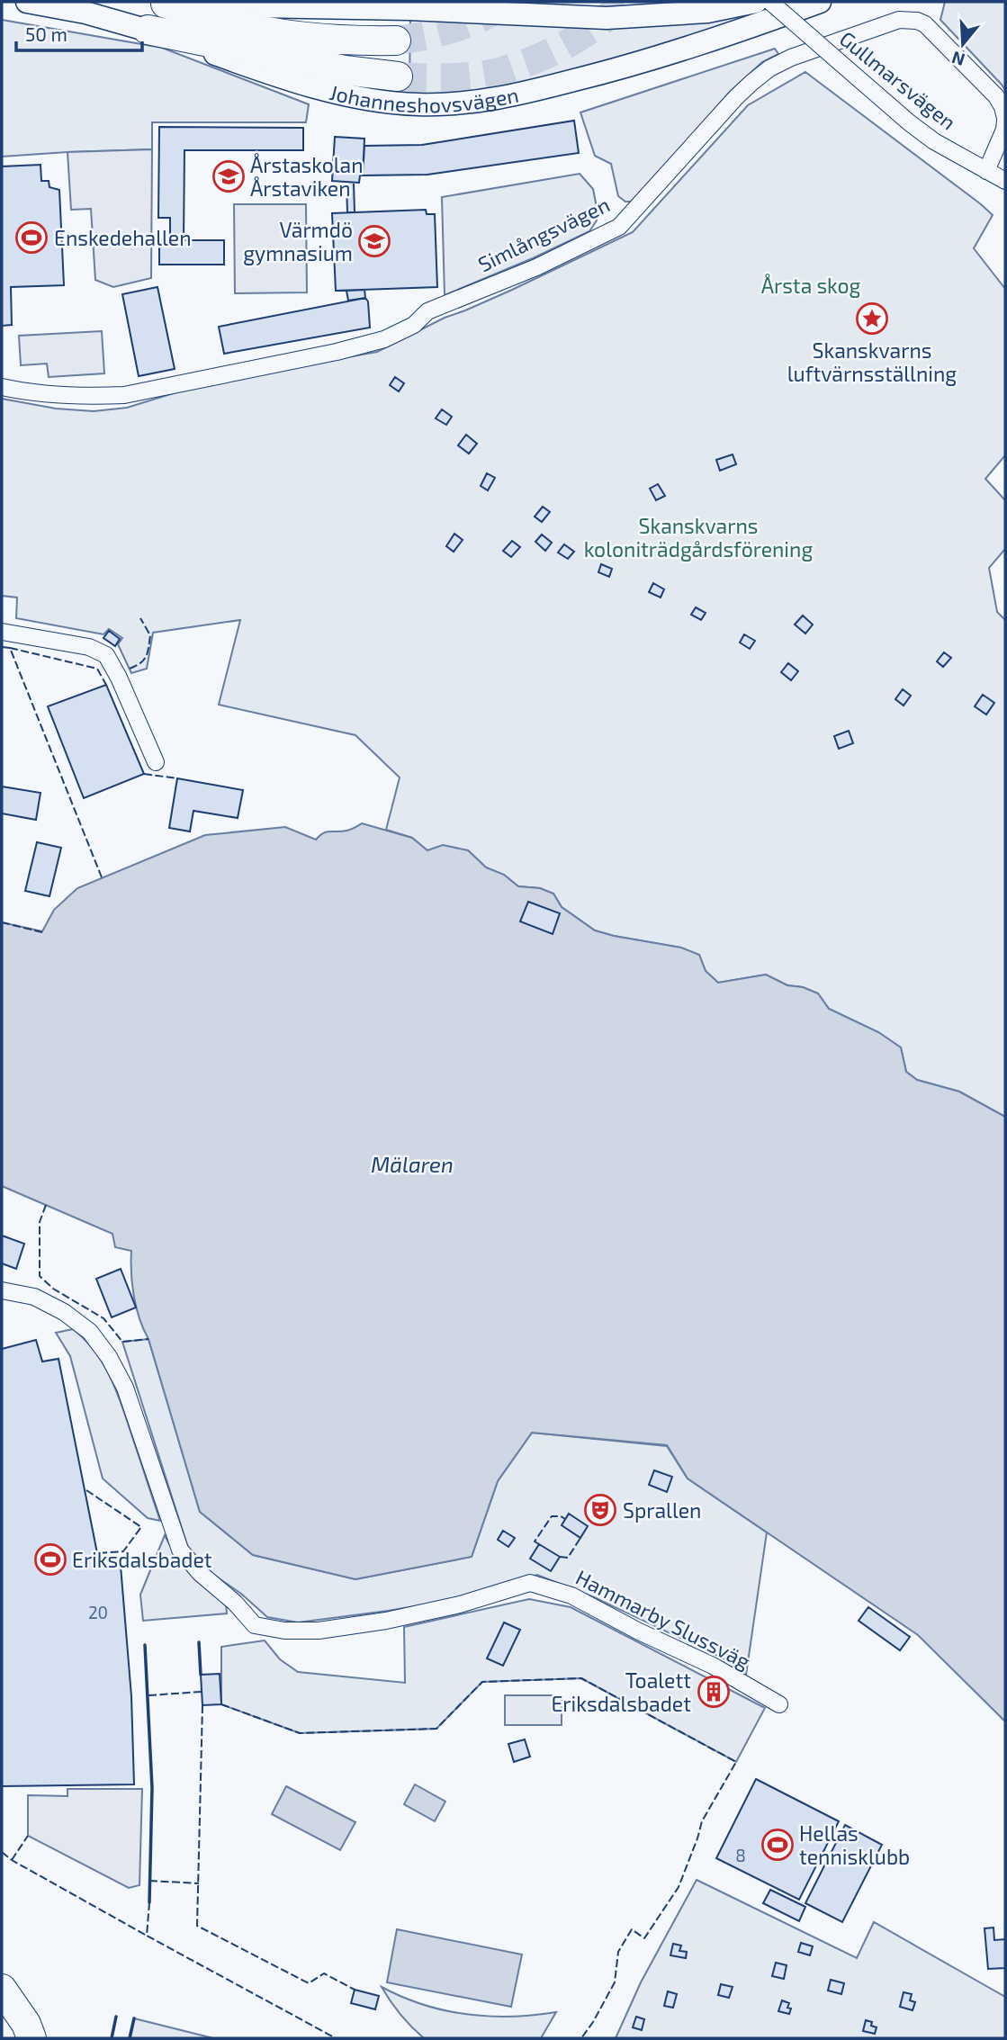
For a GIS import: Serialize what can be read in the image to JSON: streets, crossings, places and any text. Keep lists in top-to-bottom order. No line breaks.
{"streets":{"main road":["Johanneshovsvägen"],"street":["Gullmarsvägen","Simlångsvägen","Hammarby Slussväg"]},"crossings":[["Gullmarsvägen","Simlångsvägen"]],"water":["Mälaren"],"parks":["Årsta skog","Skanskvarns koloniträdgårdsförening"],"places":{"school or university":["Årstaskolan Årstaviken","Värmdö gymnasium"],"sports":["Enskedehallen","Eriksdalsbadet","Hellas tennisklubb"],"place":["Skanskvarns luftvärnsställning"],"theatre":["Sprallen"],"building":["Toalett Eriksdalsbadet"]},"house_numbers":["20","8"],"scale_bar":"50 m","north":"bottom"}
